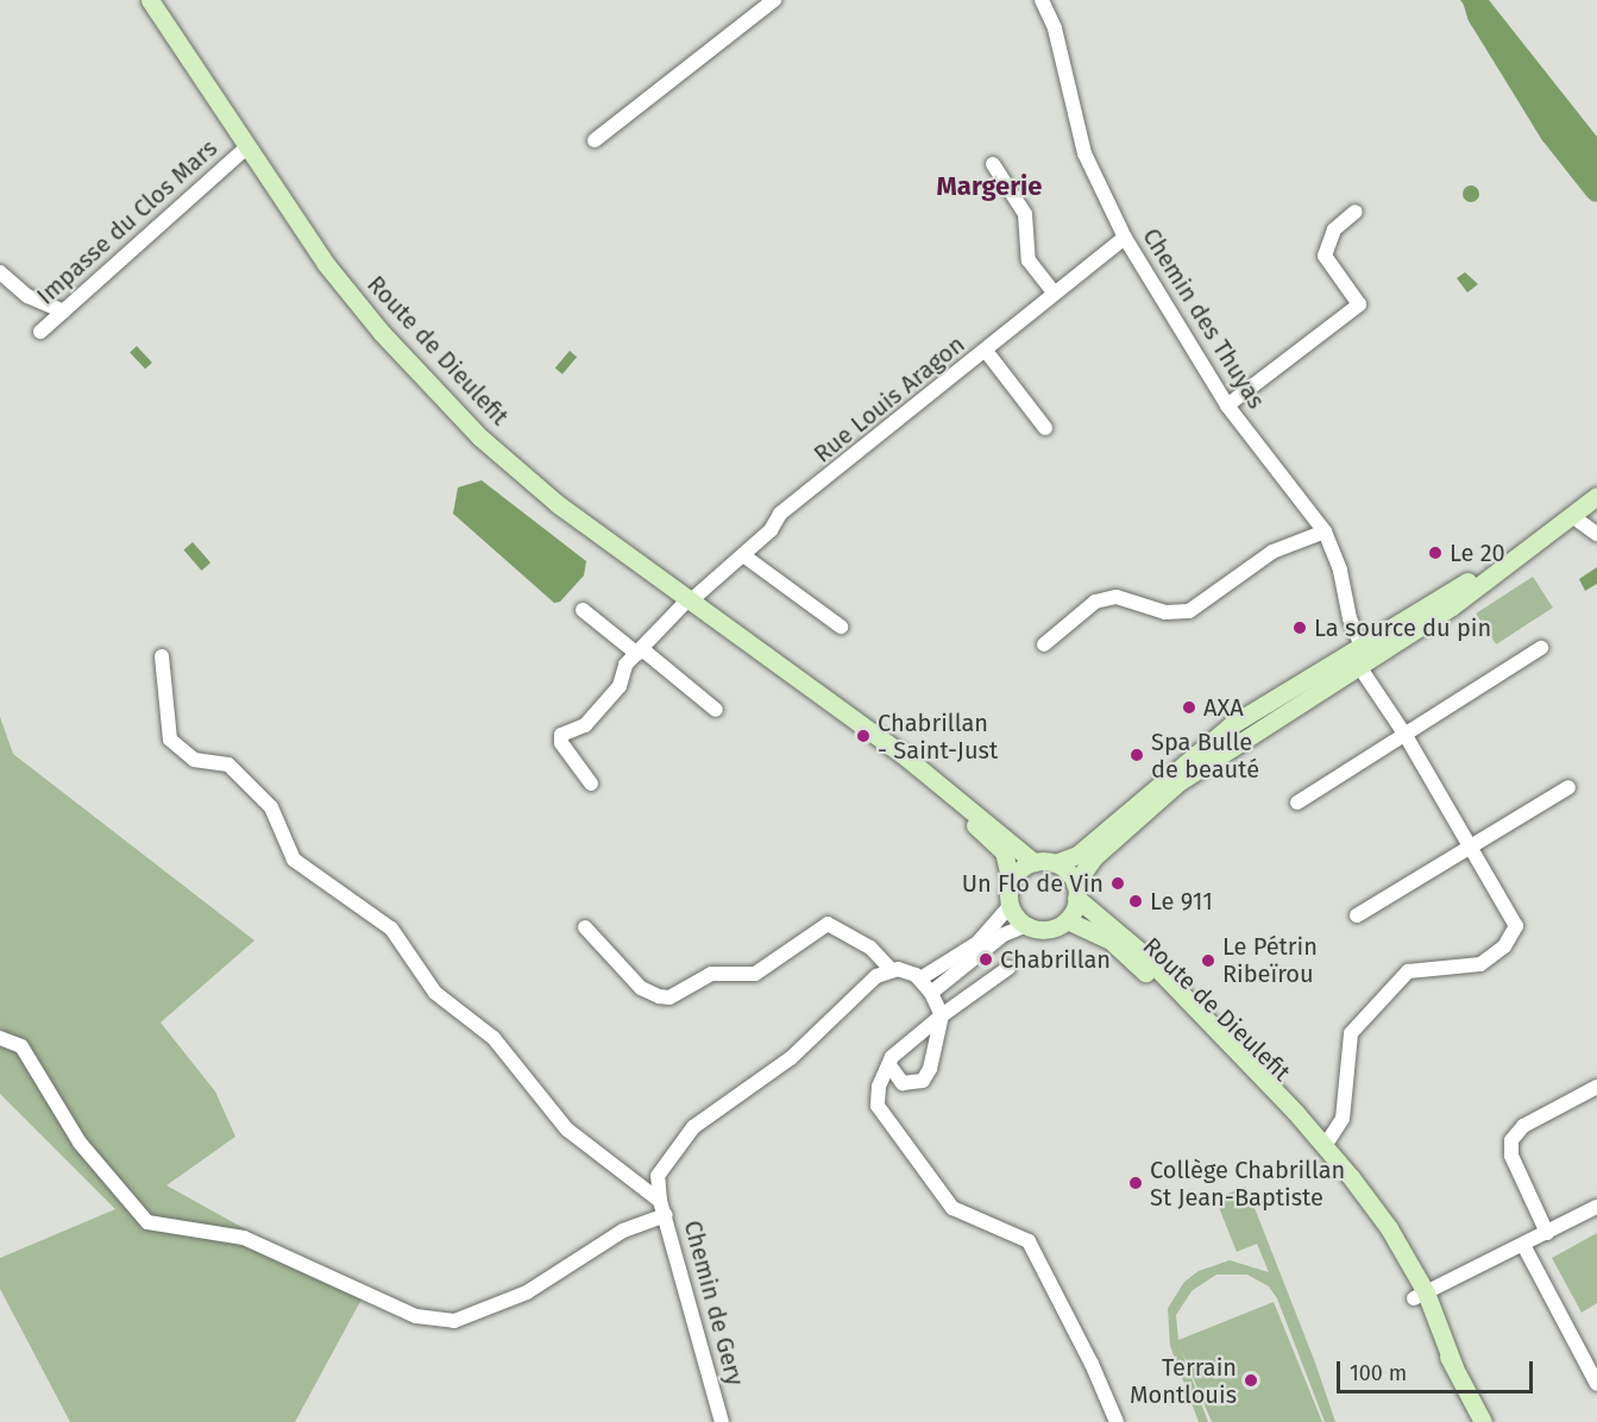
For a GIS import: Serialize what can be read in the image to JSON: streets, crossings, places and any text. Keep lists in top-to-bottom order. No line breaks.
{"streets":{"main road":["Route de Dieulefit"],"street":["Impasse du Clos Mars","Chemin des Thuyas","Rue Louis Aragon","Chemin de Gery"]},"crossings":[["Impasse du Clos Mars","Route de Dieulefit"],["Chemin des Thuyas","Rue Louis Aragon"],["Route de Dieulefit","Rue Louis Aragon"]],"districts":["Margerie"],"places":["Le 20","La source du pin","AXA","Chabrillan - Saint-Just","Spa Bulle de beauté","Un Flo de Vin","Le 911","Chabrillan","Le Pétrin Ribeïrou","Collège Chabrillan St Jean-Baptiste","Terrain Montlouis"],"scale_bar":"100 m"}
